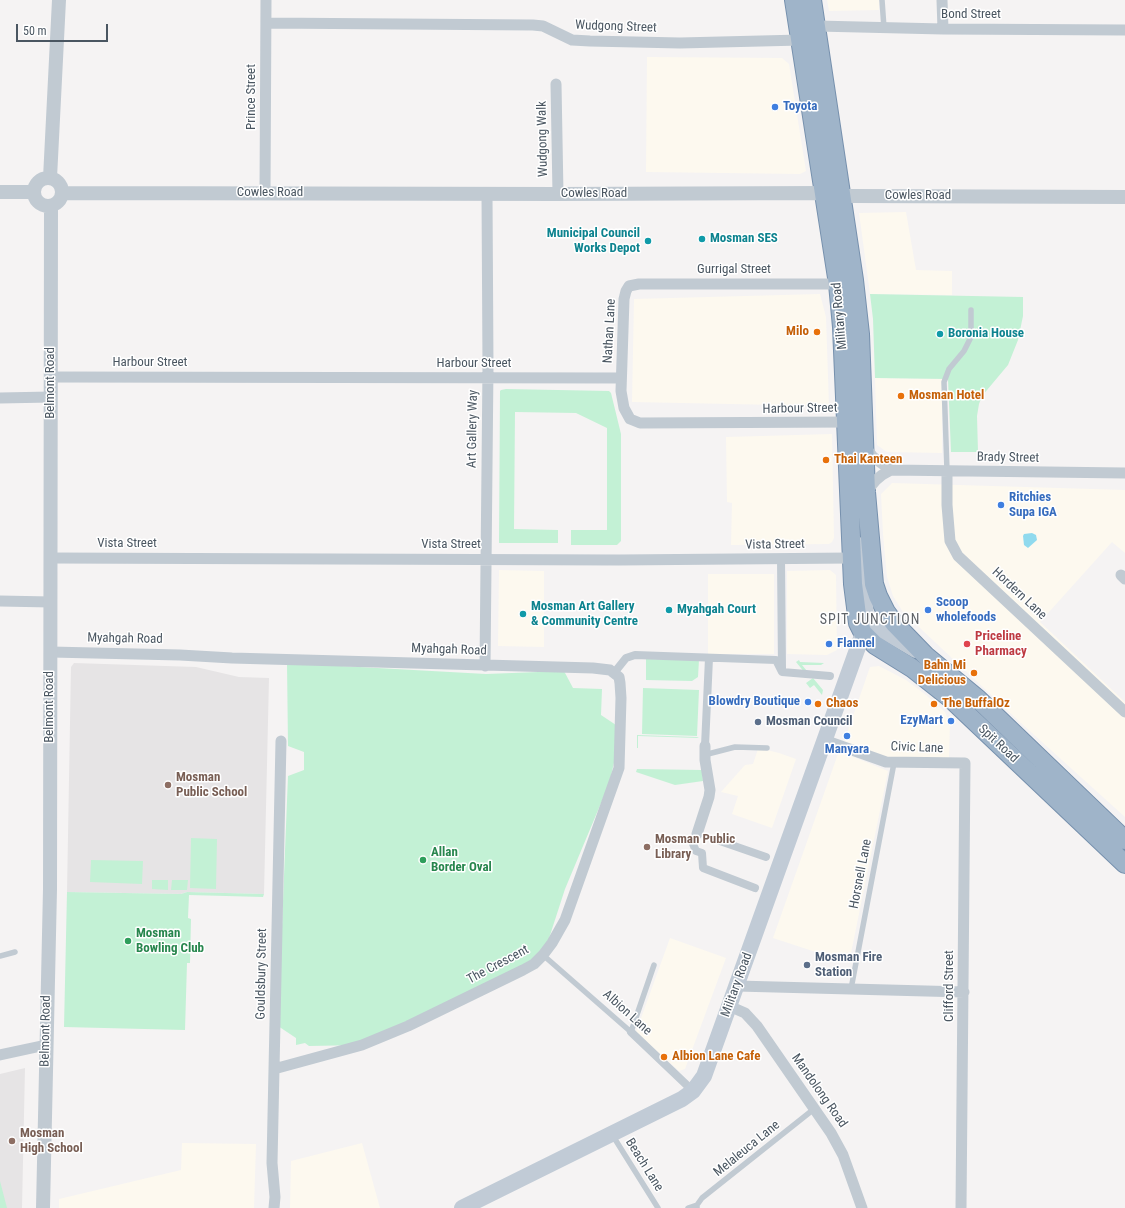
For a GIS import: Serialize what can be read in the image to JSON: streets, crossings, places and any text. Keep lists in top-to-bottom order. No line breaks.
{"streets":{"highway":["Military Road","Spit Road"],"street":["Bond Street","Wudgong Street","Prince Street","Wudgong Walk","Cowles Road","Gurrigal Street","Nathan Lane","Harbour Street","Belmont Road","Art Gallery Way","Brady Street","Vista Street","Hordern Lane","Myahgah Road","Civic Lane","The Crescent","Gouldsbury Street","Clifford Street","Albion Lane","Mandolong Road"],"lane":["Horsnell Lane","Melaleuca Lane","Beach Lane"]},"crossings":[["Bond Street","Military Road"],["Wudgong Street","Prince Street"],["Wudgong Street","Military Road"],["Prince Street","Cowles Road"],["Wudgong Walk","Cowles Road"],["Cowles Road","Military Road"],["Cowles Road","Belmont Road"],["Cowles Road","Art Gallery Way"],["Gurrigal Street","Military Road"],["Gurrigal Street","Nathan Lane"],["Military Road","Harbour Street"],["Military Road","Vista Street"],["Military Road","Spit Road"],["Military Road","Civic Lane"],["Military Road","Albion Lane"],["Military Road","Mandolong Road"],["Military Road","Beach Lane"],["Nathan Lane","Harbour Street"],["Harbour Street","Belmont Road"],["Harbour Street","Art Gallery Way"],["Belmont Road","Vista Street"],["Belmont Road","Myahgah Road"],["Art Gallery Way","Vista Street"],["Art Gallery Way","Myahgah Road"],["Brady Street","Hordern Lane"],["Myahgah Road","The Crescent"],["Civic Lane","Horsnell Lane"],["Civic Lane","Clifford Street"],["The Crescent","Gouldsbury Street"],["The Crescent","Albion Lane"],["Mandolong Road","Melaleuca Lane"]],"districts":["SPIT JUNCTION"],"places":["Toyota","Mosman SES","Municipal Council Works Depot","Milo","Boronia House","Mosman Hotel","Thai Kanteen","Ritchies Supa IGA","Myahgah Court","Scoop wholefoods","Mosman Art Gallery & Community Centre","Flannel","Priceline Pharmacy","Bahn Mi Delicious","Blowdry Boutique","Chaos","The BuffalOz","EzyMart","Mosman Council","Manyara","Mosman Public School","Mosman Public Library","Allan Border Oval","Mosman Bowling Club","Mosman Fire Station","Albion Lane Cafe","Mosman High School"],"scale_bar":"50 m"}
